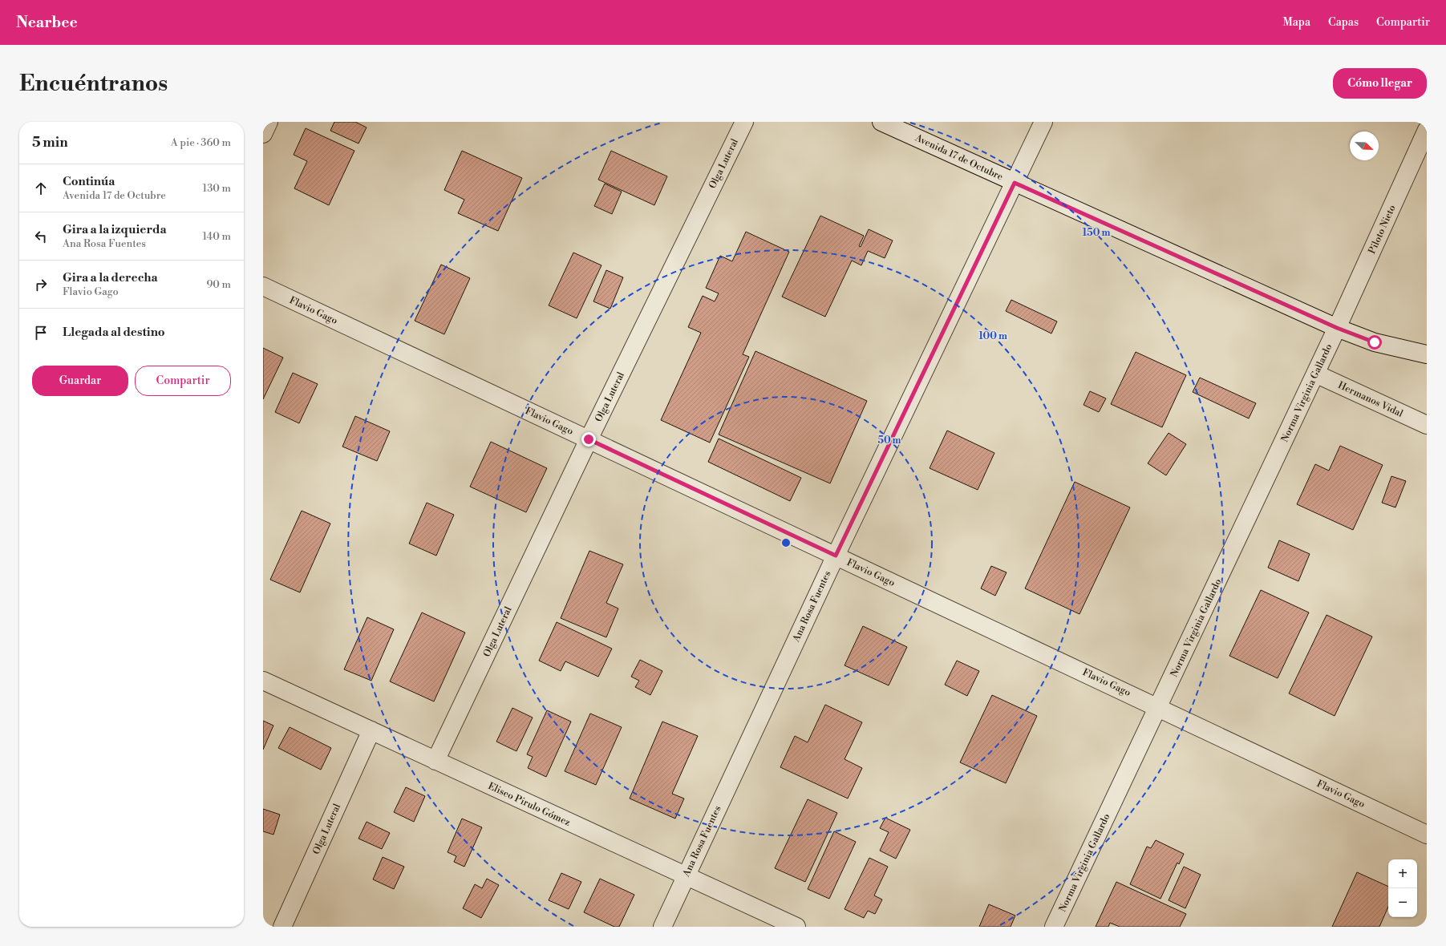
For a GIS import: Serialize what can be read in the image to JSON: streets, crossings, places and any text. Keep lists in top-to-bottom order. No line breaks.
{"streets":{"street":["Avenida 17 de Octubre","Olga Luteral","Piloto Nieto","Flavio Gago","Norma Virginia Gallardo","Hermanos Vidal","Ana Rosa Fuentes","Eliseo Pirulo Gómez"]},"crossings":[["Avenida 17 de Octubre","Piloto Nieto"],["Avenida 17 de Octubre","Norma Virginia Gallardo"],["Avenida 17 de Octubre","Ana Rosa Fuentes"],["Olga Luteral","Flavio Gago"],["Olga Luteral","Eliseo Pirulo Gómez"],["Piloto Nieto","Norma Virginia Gallardo"],["Flavio Gago","Norma Virginia Gallardo"],["Flavio Gago","Ana Rosa Fuentes"],["Norma Virginia Gallardo","Hermanos Vidal"],["Ana Rosa Fuentes","Eliseo Pirulo Gómez"]],"north":"bottom right","page":{"header":"Nearbee","nav":["Mapa","Capas","Compartir"],"buttons":["Cómo llegar",["Guardar","Compartir"]],"title":"Encuéntranos","heading":["5 min","A pie · 360 m"],"list":[["Continúa","Avenida 17 de Octubre","130 m"],["Gira a la izquierda","Ana Rosa Fuentes","140 m"],["Gira a la derecha","Flavio Gago","90 m"],"Llegada al destino"],"map_buttons":["+","−"]},"rings":["150 m","100 m","50 m"]}
